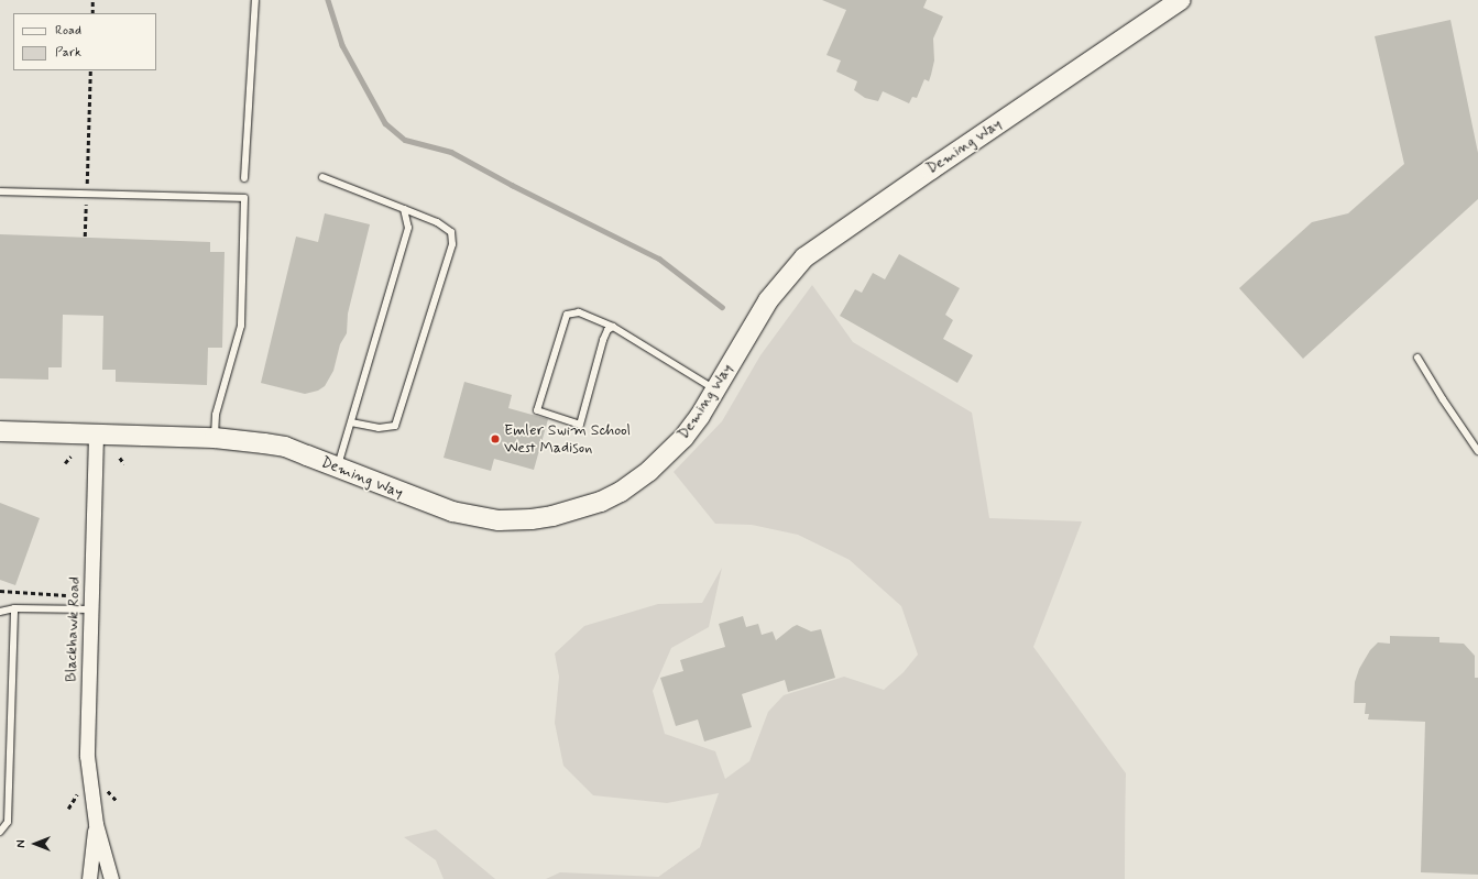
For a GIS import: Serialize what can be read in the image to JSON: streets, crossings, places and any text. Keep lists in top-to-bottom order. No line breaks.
{"streets":{"street":["Deming Way","Blackhawk Road"]},"crossings":[["Deming Way","Blackhawk Road"]],"places":["Emler Swim School West Madison"],"legend":["Road","Park"],"north":"left"}
